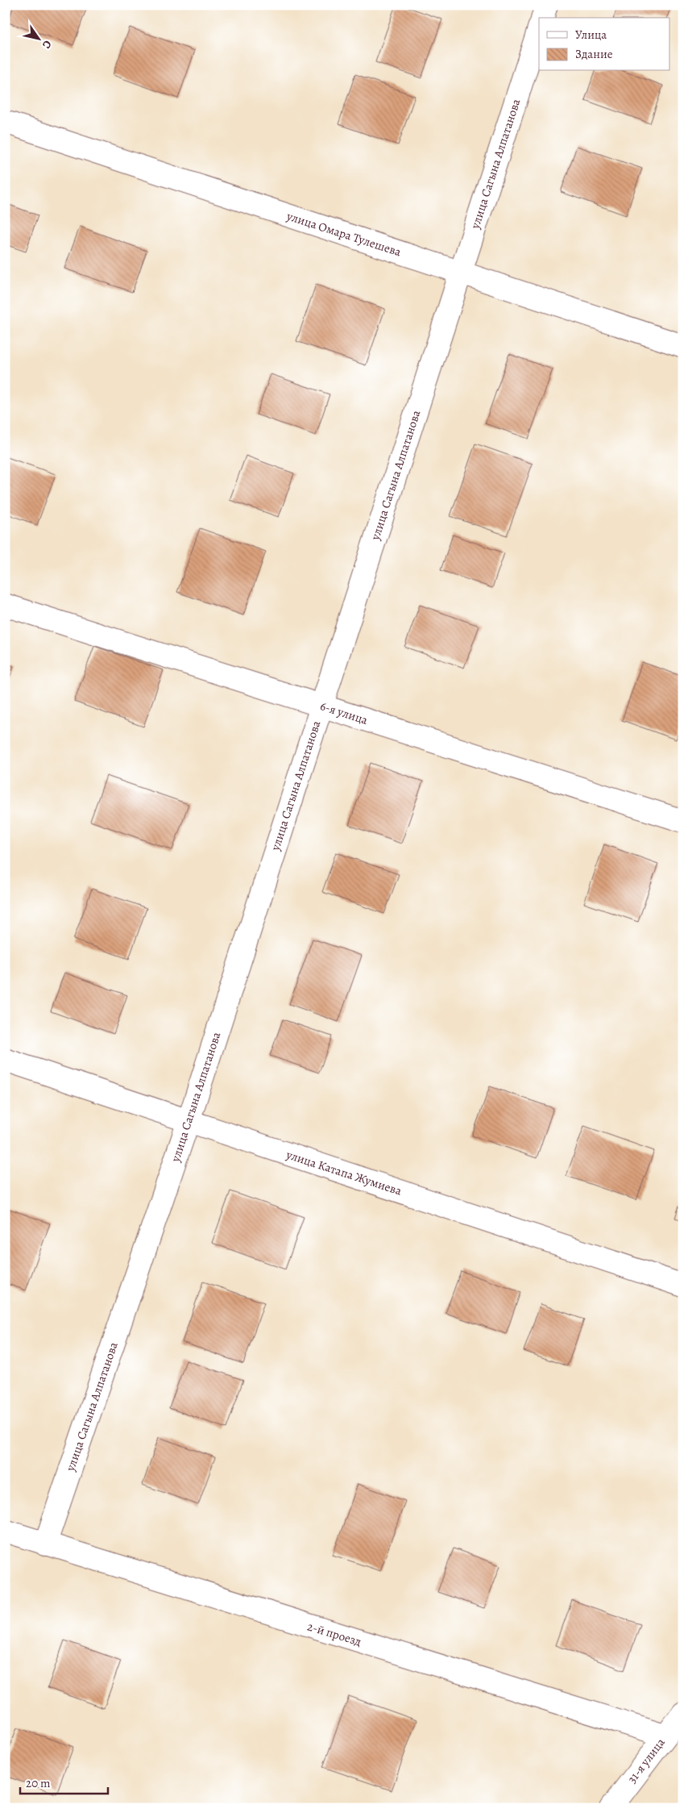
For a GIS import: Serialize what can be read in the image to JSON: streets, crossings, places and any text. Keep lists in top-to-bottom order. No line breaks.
{"streets":{"street":["улица Сагына Алпатанова","улица Омара Тулешева","6-я улица","улица Катапа Жумиева","2-й проезд","31-я улица"]},"crossings":[["улица Сагына Алпатанова","улица Омара Тулешева"],["улица Сагына Алпатанова","6-я улица"],["улица Сагына Алпатанова","улица Катапа Жумиева"],["улица Сагына Алпатанова","2-й проезд"],["2-й проезд","31-я улица"]],"legend":["Улица","Здание"],"scale_bar":"20 m","north":"bottom right"}
